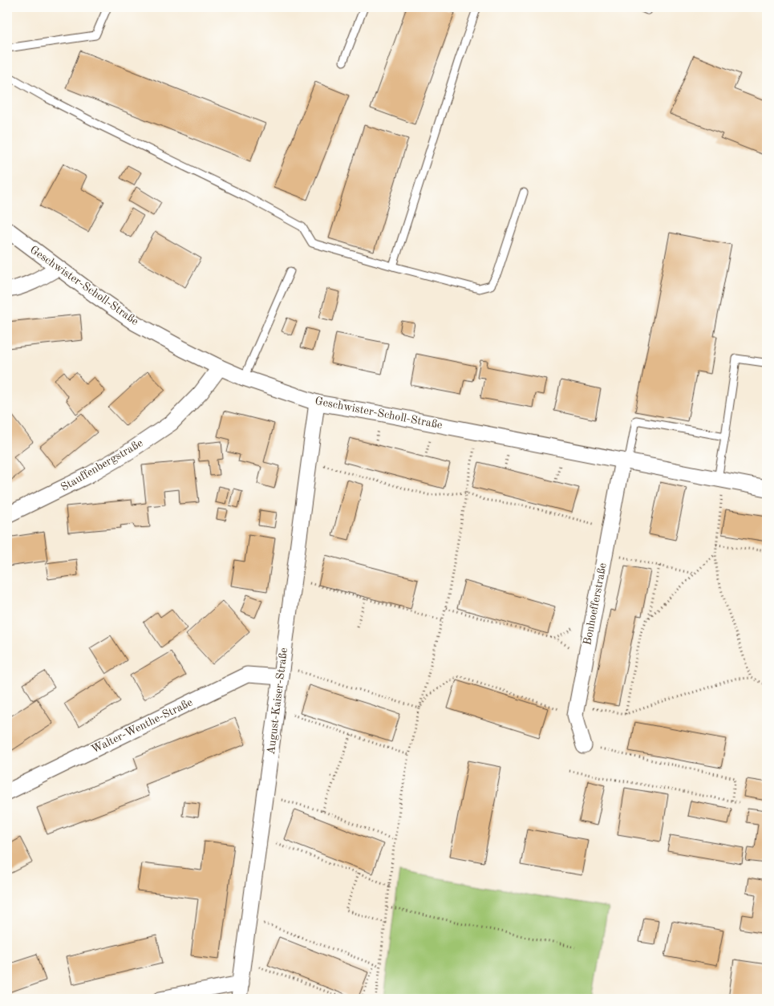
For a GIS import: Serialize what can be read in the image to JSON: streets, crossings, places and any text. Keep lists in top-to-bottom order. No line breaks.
{"streets":{"street":["Geschwister-Scholl-Straße","Stauffenbergstraße","Bonhoefferstraße","August-Kaiser-Straße","Walter-Wenthe-Straße"]},"crossings":[["Geschwister-Scholl-Straße","Stauffenbergstraße"],["Geschwister-Scholl-Straße","Bonhoefferstraße"],["Geschwister-Scholl-Straße","August-Kaiser-Straße"],["August-Kaiser-Straße","Walter-Wenthe-Straße"]]}
